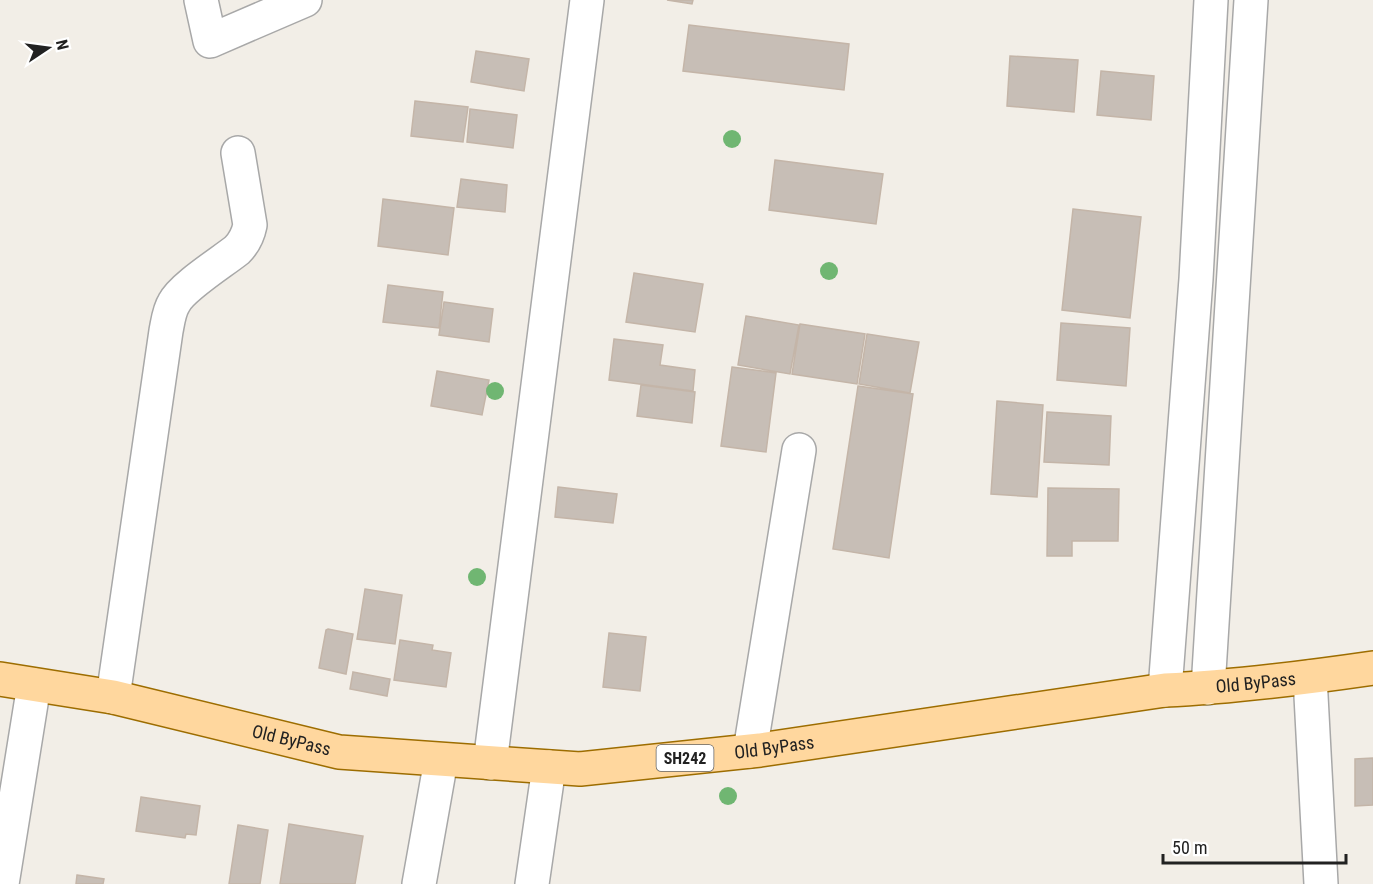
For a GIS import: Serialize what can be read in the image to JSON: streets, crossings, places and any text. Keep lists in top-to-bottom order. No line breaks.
{"streets":{"main road":["Old ByPass","SH242"]},"scale_bar":"50 m","north":"right"}
